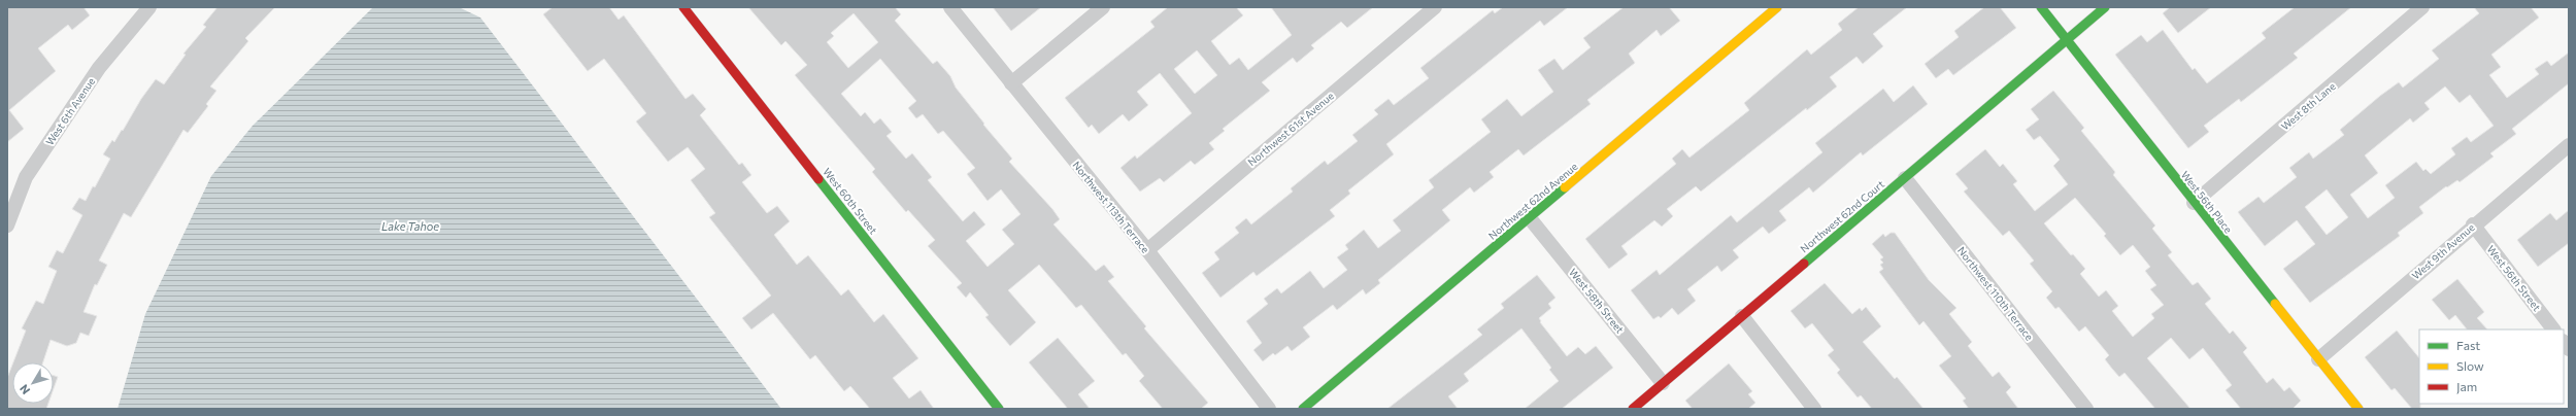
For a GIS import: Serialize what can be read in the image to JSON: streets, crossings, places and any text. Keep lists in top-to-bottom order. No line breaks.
{"streets":{"street":["West 8th Lane","West 6th Avenue","Northwest 61st Avenue","West 60th Street","Northwest 62nd Avenue","West 56th Place","Northwest 113th Terrace","Northwest 62nd Court","West 9th Avenue","West 56th Street","Northwest 110th Terrace","West 58th Street"]},"crossings":[["West 8th Lane","West 56th Place"],["Northwest 61st Avenue","Northwest 113th Terrace"],["Northwest 62nd Avenue","West 58th Street"],["West 56th Place","Northwest 62nd Court"],["West 56th Place","West 9th Avenue"],["Northwest 62nd Court","Northwest 110th Terrace"],["Northwest 62nd Court","West 58th Street"],["West 9th Avenue","West 56th Street"]],"water":["Lake Tahoe"],"legend":["Fast","Slow","Jam"],"north":"bottom left"}
